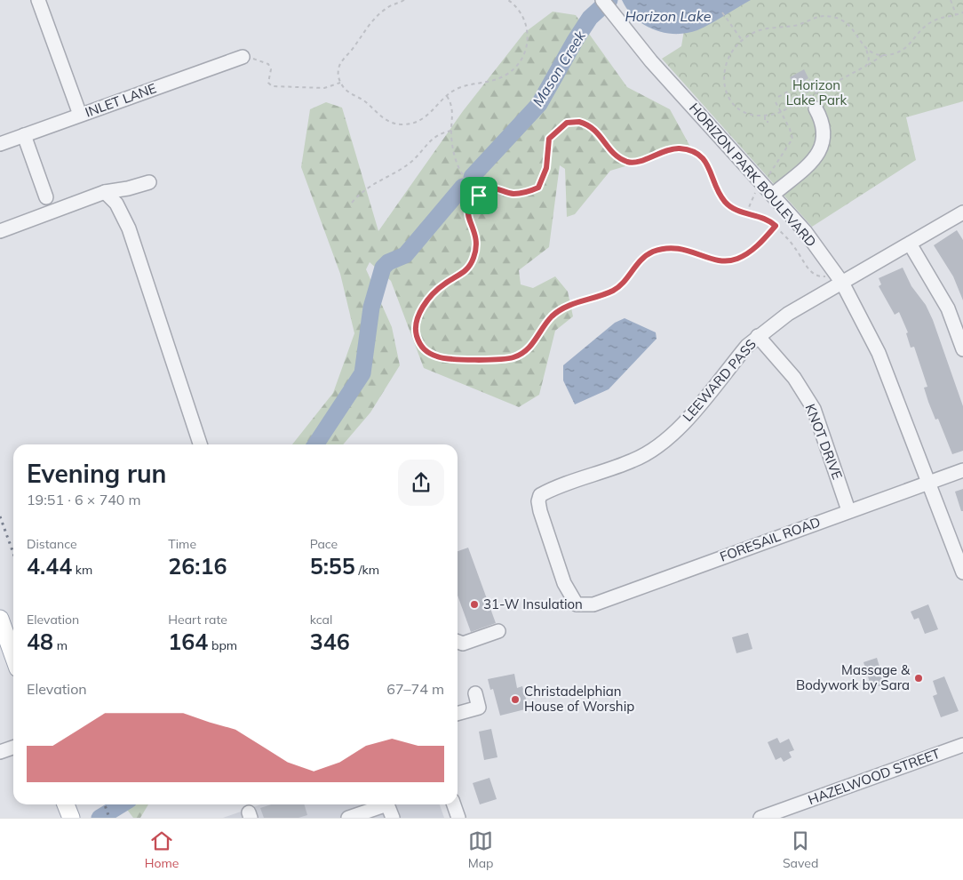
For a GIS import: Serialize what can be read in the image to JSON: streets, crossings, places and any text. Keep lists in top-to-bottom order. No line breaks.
{"streets":{"street":["INLET LANE","HORIZON PARK BOULEVARD","LEEWARD PASS","KNOT DRIVE","FORESAIL ROAD","HAZELWOOD STREET"]},"crossings":[["HORIZON PARK BOULEVARD","LEEWARD PASS"],["HORIZON PARK BOULEVARD","FORESAIL ROAD"],["LEEWARD PASS","KNOT DRIVE"],["LEEWARD PASS","FORESAIL ROAD"],["KNOT DRIVE","FORESAIL ROAD"]],"water":["Horizon Lake","Mason Creek"],"parks":["Horizon Lake Park"],"places":["31-W Insulation","Massage & Bodywork by Sara","Christadelphian House of Worship"],"page":{"heading":["Evening run","19:51 · 6 × 740 m"],"stats":[["Distance","4.44 km"],["Time","26:16"],["Pace","5:55 /km"],["Elevation","48 m"],["Heart rate","164 bpm"],["kcal","346"]],"chart":["Elevation","67–74 m"],"tabs":["Home","Map","Saved"]}}
